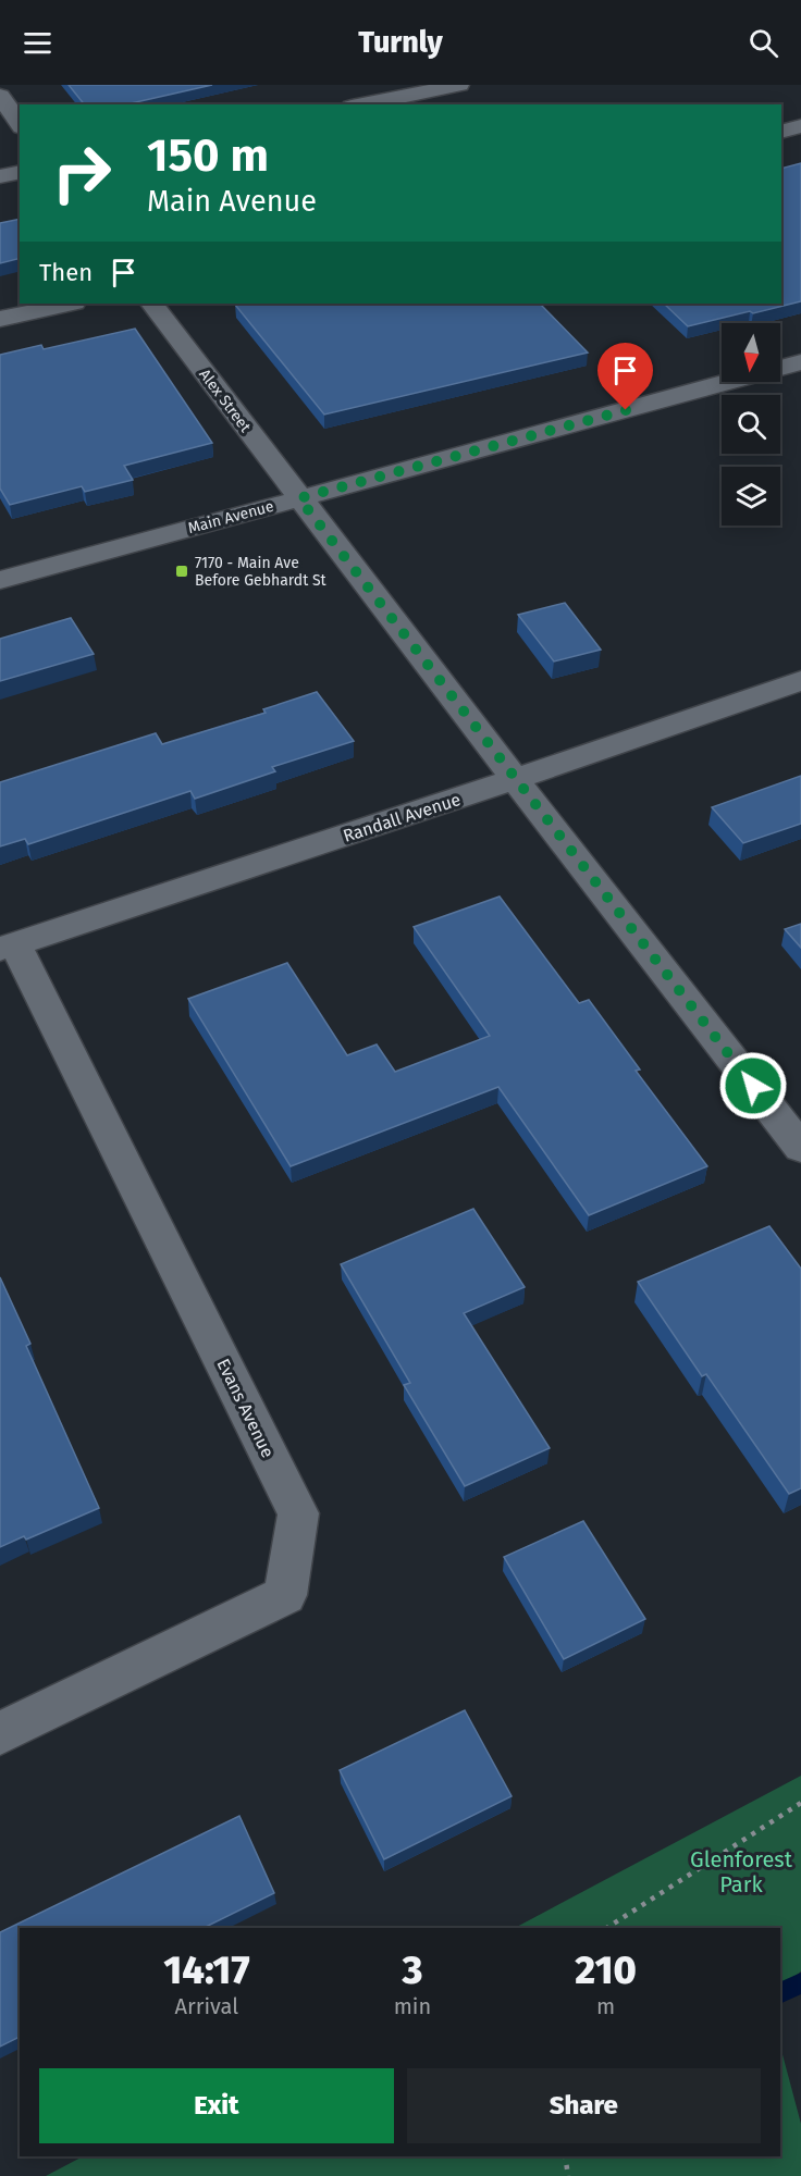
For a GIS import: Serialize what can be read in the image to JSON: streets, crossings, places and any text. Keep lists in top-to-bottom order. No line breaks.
{"streets":{"street":["Alex Street","Main Avenue","Randall Avenue","Evans Avenue"]},"crossings":[["Alex Street","Main Avenue"],["Alex Street","Randall Avenue"],["Randall Avenue","Evans Avenue"]],"parks":["Glenforest Park"],"places":{"transit":["7170 - Main Ave Before Gebhardt St"]},"north":"bottom","page":{"header":"Turnly","turn":["150 m","Main Avenue"],"then":"Then","eta":["14:17","Arrival","3","min","210","m"],"buttons":["Exit","Share"]}}
